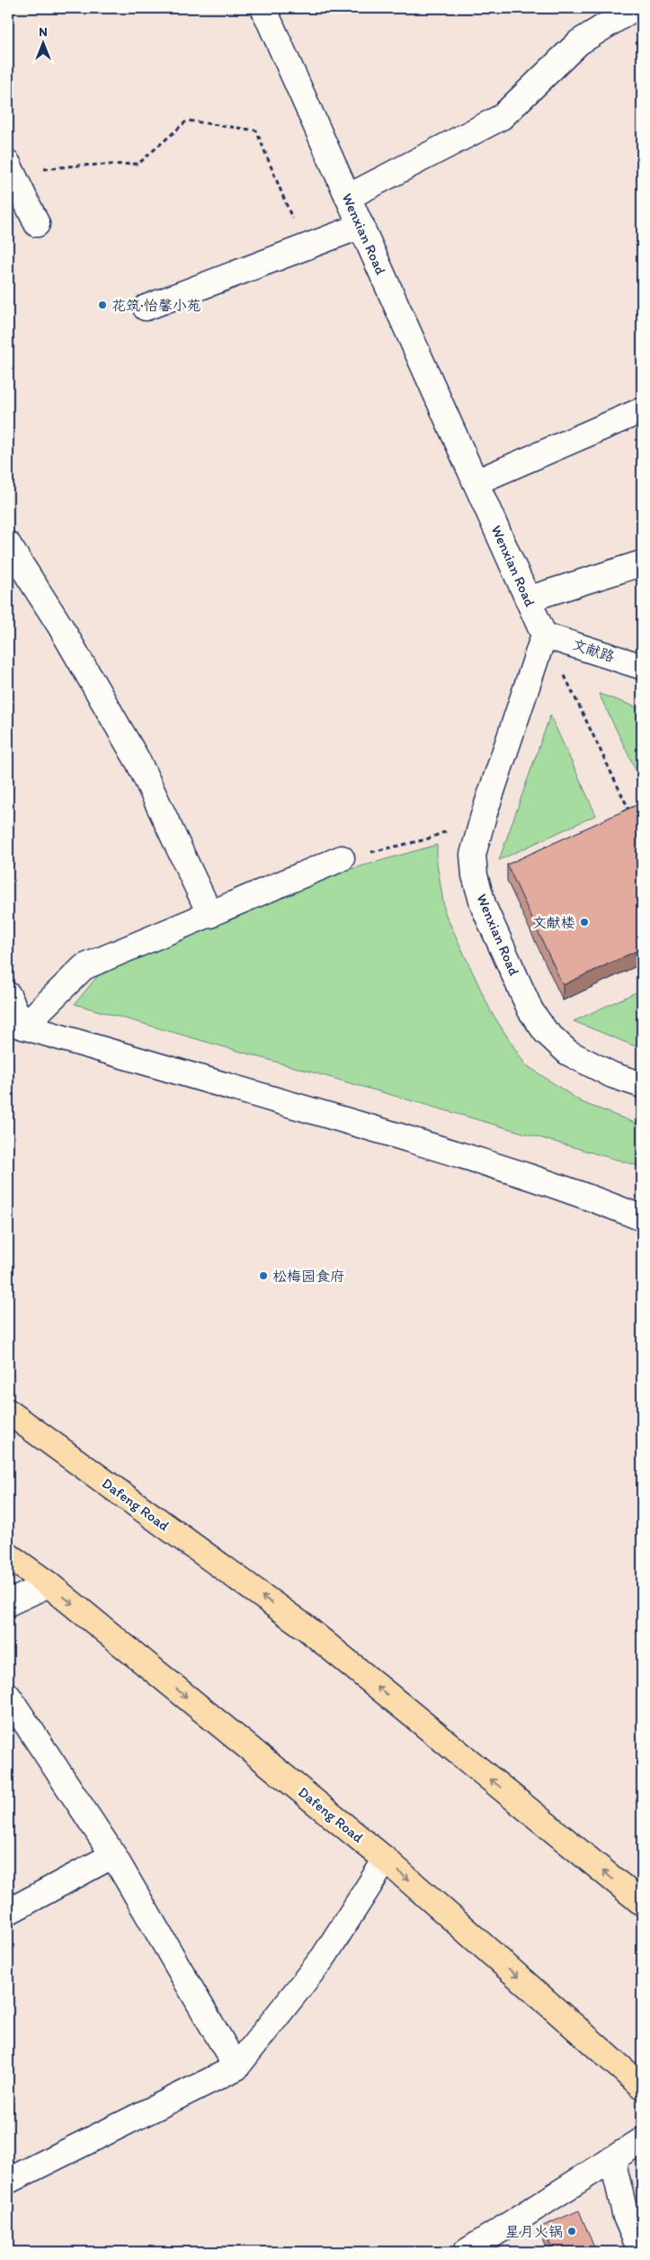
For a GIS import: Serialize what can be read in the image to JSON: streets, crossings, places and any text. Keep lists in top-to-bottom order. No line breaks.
{"streets":{"highway":["Dafeng Road"],"street":["Wenxian Road","文献路"]},"crossings":[["Wenxian Road","文献路"]],"places":["花筑·怡馨小苑","文献楼","松梅园食府","星月火锅"],"north":"top"}
